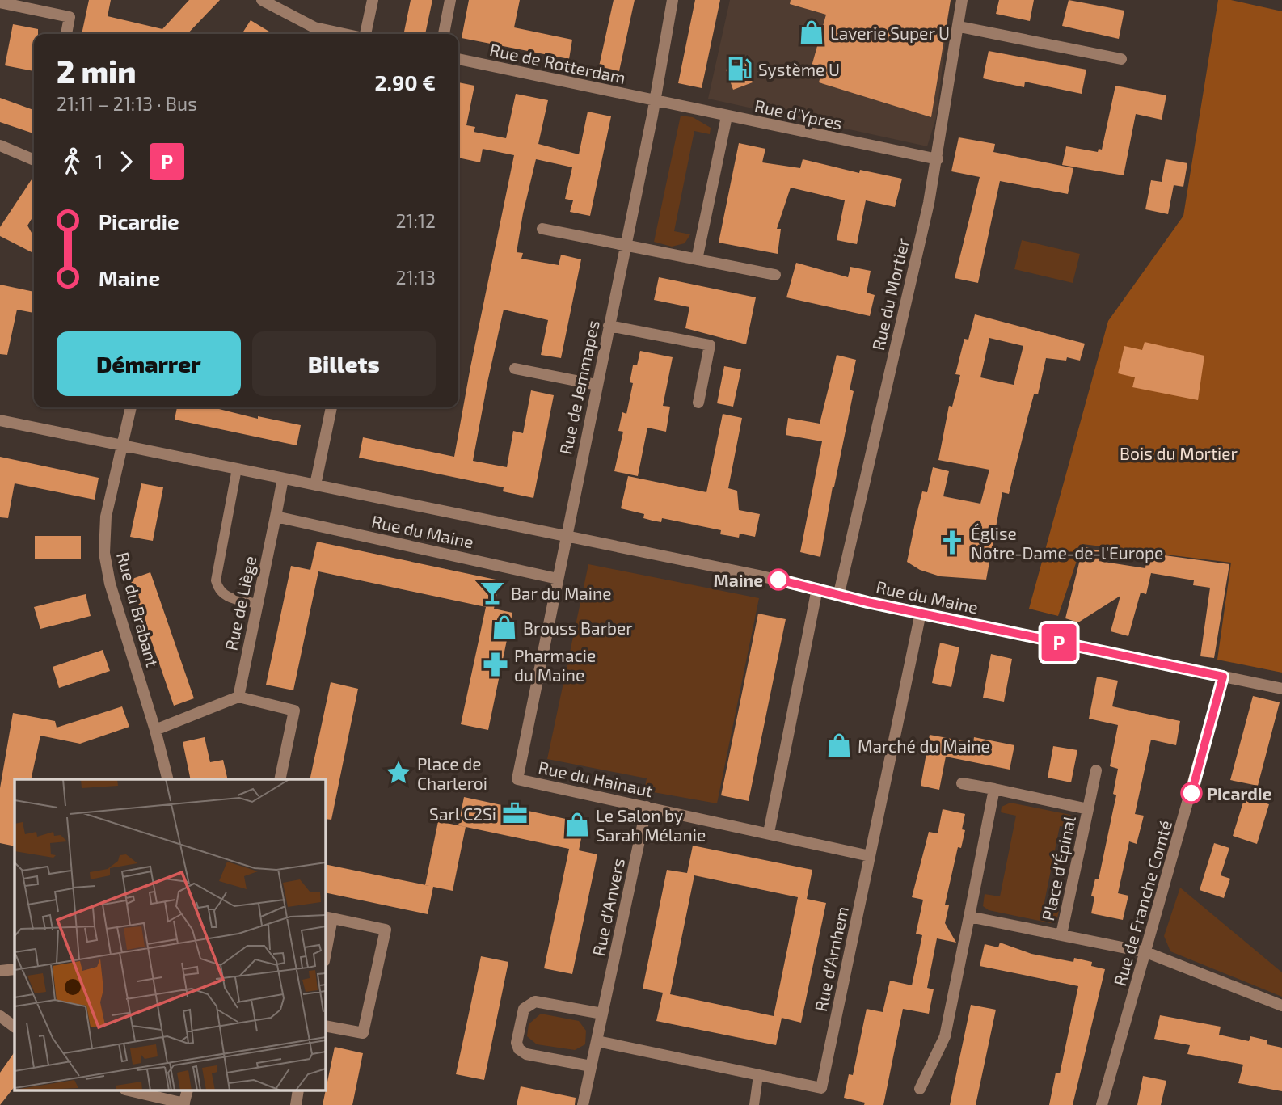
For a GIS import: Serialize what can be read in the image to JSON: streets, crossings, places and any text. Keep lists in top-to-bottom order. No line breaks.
{"streets":{"street":["Rue de Rotterdam","Rue d'Ypres","Rue du Mortier","Rue de Jemmapes","Rue du Maine","Rue de Liège","Rue du Brabant","Rue du Hainaut","Place d'Épinal","Rue de Franche Comté","Rue d'Anvers","Rue d'Arnhem"]},"crossings":[["Rue de Rotterdam","Rue d'Ypres"],["Rue de Rotterdam","Rue de Jemmapes"],["Rue d'Ypres","Rue du Mortier"],["Rue d'Ypres","Rue de Jemmapes"],["Rue du Mortier","Rue du Maine"],["Rue de Jemmapes","Rue du Maine"],["Rue du Maine","Rue de Liège"],["Rue du Maine","Rue du Brabant"],["Rue du Maine","Rue du Hainaut"],["Rue du Maine","Rue de Franche Comté"],["Rue du Maine","Rue d'Arnhem"],["Rue du Hainaut","Rue d'Anvers"],["Rue du Hainaut","Rue d'Arnhem"],["Place d'Épinal","Rue de Franche Comté"],["Rue d'Anvers","Rue d'Arnhem"]],"parks":["Bois du Mortier"],"places":{"shop":["Laverie Super U","Brouss Barber","Marché du Maine","Le Salon by Sarah Mélanie"],"fuel station":["Système U"],"church":["Église Notre-Dame-de-l'Europe"],"other":["Maine","Picardie"],"bar":["Bar du Maine"],"pharmacy":["Pharmacie du Maine"],"place":["Place de Charleroi"],"office":["Sarl C2Si"]},"lines":["bus line P"],"page":{"on_map":"P","heading":["2 min","21:11 – 21:13 · Bus","2.90 €"],"legs":["1","P"],"list":[{"name":"Picardie","value":"21:12"},{"name":"Maine","value":"21:13"}],"buttons":["Démarrer","Billets"]}}
